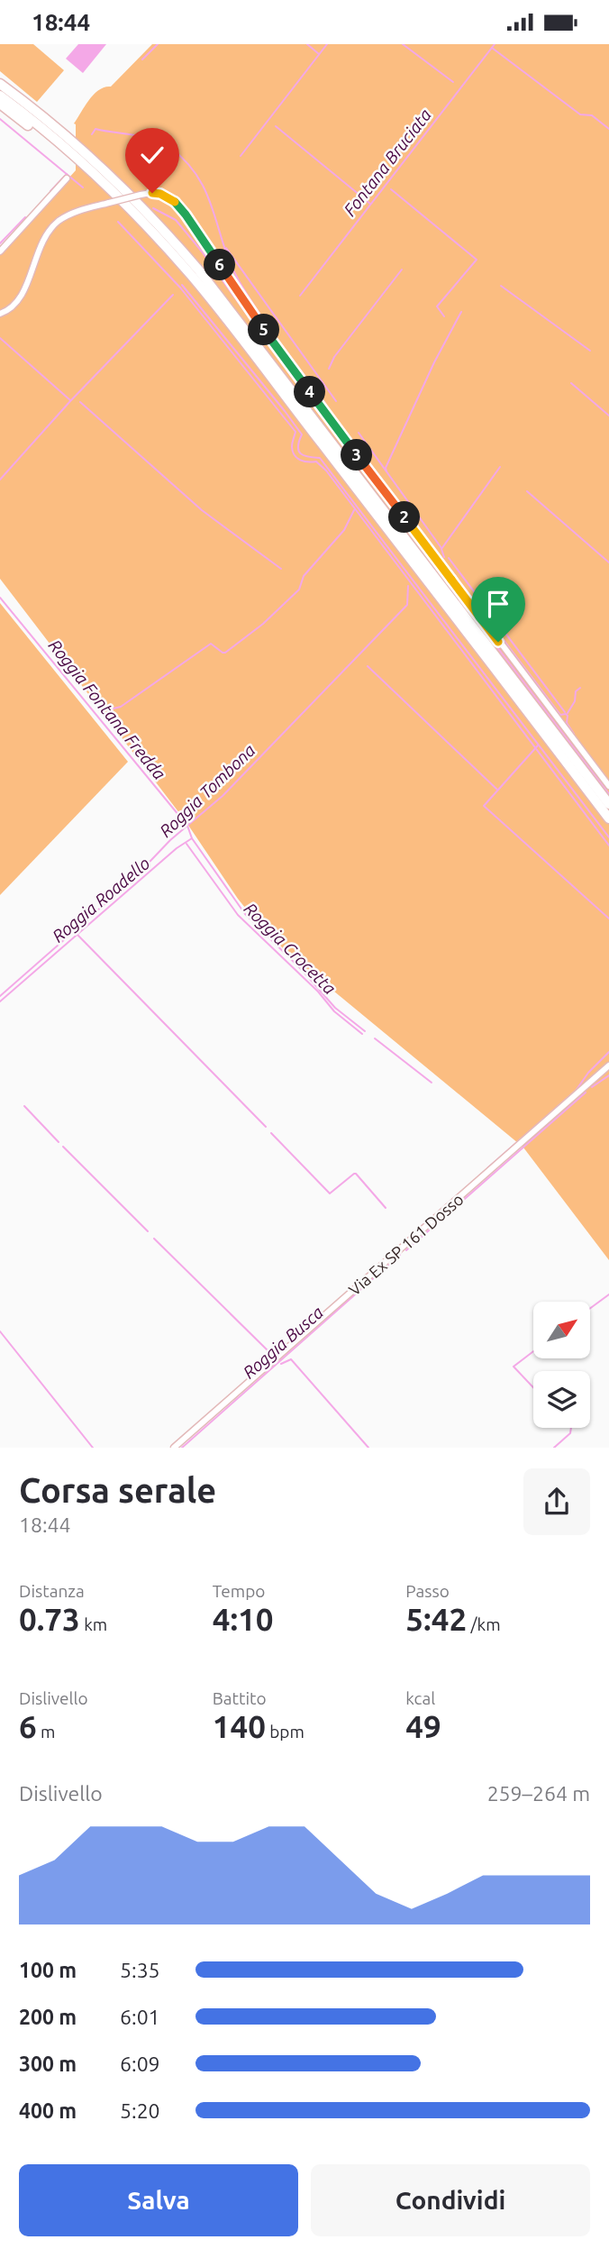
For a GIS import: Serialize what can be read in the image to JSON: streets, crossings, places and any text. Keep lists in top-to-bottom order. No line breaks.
{"streets":{"street":["Via Ex SP 161 Dosso"]},"water":["Fontana Bruciata","Roggia Fontana Fredda","Roggia Tombona","Roggia Roadello","Roggia Crocetta","Roggia Busca"],"north":"top right","page":{"status":"18:44","pins":["6","5","4","3","2"],"heading":["Corsa serale","18:44"],"stats":[["Distanza","0.73 km"],["Tempo","4:10"],["Passo","5:42 /km"],["Dislivello","6 m"],["Battito","140 bpm"],["kcal","49"]],"chart":["Dislivello","259–264 m"],"list":[{"name":"100 m","note":"5:35"},{"name":"200 m","note":"6:01"},{"name":"300 m","note":"6:09"},{"name":"400 m","note":"5:20"}],"buttons":["Salva","Condividi"]}}
